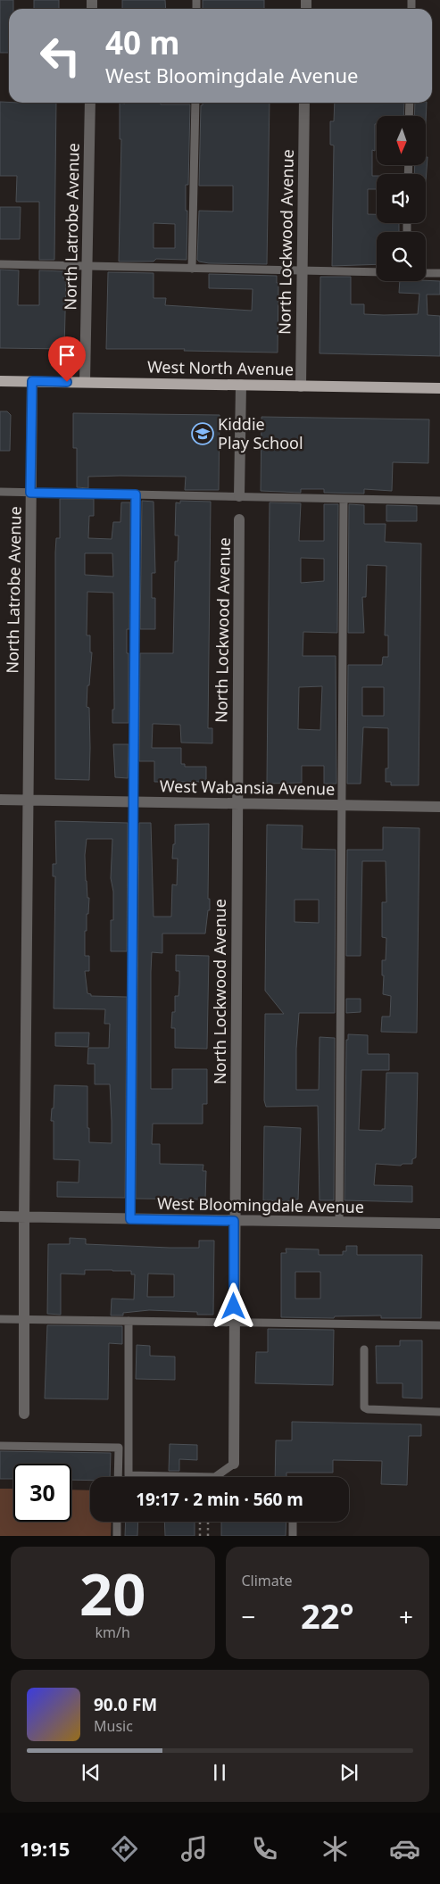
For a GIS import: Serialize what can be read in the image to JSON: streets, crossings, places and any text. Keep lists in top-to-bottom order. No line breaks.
{"streets":{"main road":["West North Avenue"],"street":["North Latrobe Avenue","North Lockwood Avenue","West Wabansia Avenue","West Bloomingdale Avenue"]},"crossings":[["North Latrobe Avenue","West North Avenue"],["North Latrobe Avenue","West Wabansia Avenue"],["North Latrobe Avenue","West Bloomingdale Avenue"],["North Lockwood Avenue","West North Avenue"],["North Lockwood Avenue","West Wabansia Avenue"],["North Lockwood Avenue","West Bloomingdale Avenue"]],"places":{"school or university":["Kiddie Play School"]},"north":"bottom","page":{"turn":["40 m","West Bloomingdale Avenue"],"limit":"30","trip":"19:17 · 2 min · 560 m","tile":[["20","km/h"],"Climate"],"heat":["−","22°","+"],"song":["90.0 FM","Music"],"tabs":"19:15"}}
